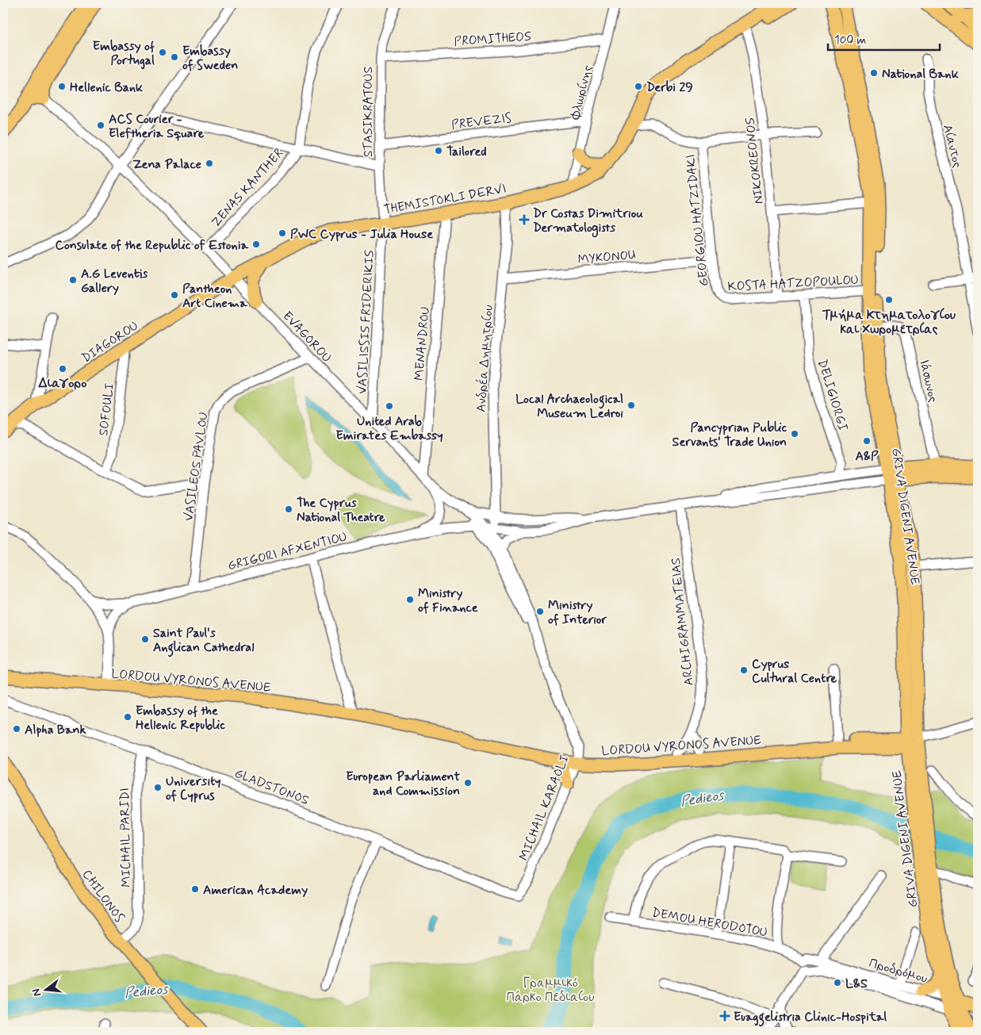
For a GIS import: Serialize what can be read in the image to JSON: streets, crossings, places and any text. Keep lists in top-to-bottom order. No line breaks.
{"streets":{"main road":["THEMISTOKLI DERVI","DIAGOROU","GRIVA DIGENI AVENUE","LORDOU VYRONOS AVENUE","CHILONOS","Προδρόμου"],"street":["PROMITHEOS","Φλωρίνης","STASIKRATOUS","PREVEZIS","Αίαντος","NIKOKREONOS","ZENAS KANTHER","GEORGIOU HATZIDAKI","MYKONOU","KOSTA HATZOPOULOU","VASILISSIS FRIDERIKIS","EVAGOROU","MENANDROU","Ανδρέα Δημητρίου","Ιάσωνος","DELIGIORGI","SOFOULI","VASILEOS PAVLOU","GRIGORI AFXENTIOU","ARCHIGRAMMATEIAS","GLADSTONOS","MICHAIL KARAOLI","MICHAIL PARIDI","DEMOU HERODOTOU"]},"crossings":[["PROMITHEOS","Φλωρίνης"],["PROMITHEOS","STASIKRATOUS"],["Φλωρίνης","PREVEZIS"],["Φλωρίνης","THEMISTOKLI DERVI"],["STASIKRATOUS","PREVEZIS"],["STASIKRATOUS","THEMISTOKLI DERVI"],["STASIKRATOUS","VASILISSIS FRIDERIKIS"],["NIKOKREONOS","THEMISTOKLI DERVI"],["NIKOKREONOS","KOSTA HATZOPOULOU"],["ZENAS KANTHER","EVAGOROU"],["THEMISTOKLI DERVI","VASILISSIS FRIDERIKIS"],["THEMISTOKLI DERVI","EVAGOROU"],["THEMISTOKLI DERVI","DIAGOROU"],["THEMISTOKLI DERVI","MENANDROU"],["THEMISTOKLI DERVI","Ανδρέα Δημητρίου"],["GEORGIOU HATZIDAKI","MYKONOU"],["GEORGIOU HATZIDAKI","KOSTA HATZOPOULOU"],["MYKONOU","Ανδρέα Δημητρίου"],["KOSTA HATZOPOULOU","DELIGIORGI"],["KOSTA HATZOPOULOU","GRIVA DIGENI AVENUE"],["VASILISSIS FRIDERIKIS","EVAGOROU"],["EVAGOROU","DIAGOROU"],["EVAGOROU","MENANDROU"],["EVAGOROU","Ανδρέα Δημητρίου"],["EVAGOROU","VASILEOS PAVLOU"],["EVAGOROU","GRIGORI AFXENTIOU"],["EVAGOROU","MICHAIL KARAOLI"],["DIAGOROU","SOFOULI"],["Ιάσωνος","GRIVA DIGENI AVENUE"],["VASILEOS PAVLOU","GRIGORI AFXENTIOU"],["GRIVA DIGENI AVENUE","LORDOU VYRONOS AVENUE"],["GRIVA DIGENI AVENUE","Προδρόμου"],["GRIGORI AFXENTIOU","MICHAIL KARAOLI"],["ARCHIGRAMMATEIAS","LORDOU VYRONOS AVENUE"],["LORDOU VYRONOS AVENUE","MICHAIL KARAOLI"],["GLADSTONOS","MICHAIL KARAOLI"],["GLADSTONOS","MICHAIL PARIDI"],["MICHAIL PARIDI","CHILONOS"],["DEMOU HERODOTOU","Προδρόμου"]],"water":["Pedieos"],"parks":["Γραμμικό Πάρκο Πεδιαίου"],"places":{"other":["Embassy of Portugal","Embassy of Sweden","National Bank","Hellenic Bank","Derbi 29","ACS Courier - Eleftheria Square","Tailored","Zena Palace","PWC Cyprus - Julia House","Consulate of the Republic of Estonia","A.G Leventis Gallery","Pantheon Art Cinema","Τμήμα Κτηματολογίου και Χωρομετρίας","Διαγορο","Local Archaeological Museum Ledroi","United Arab Emirates Embassy","Pancyprian Public Servants' Trade Union","A&P","The Cyprus National Theatre","Ministry of Finance","Ministry of Interior","Saint Paul's Anglican Cathedral","Cyprus Cultural Centre","Embassy of the Hellenic Republic","Alpha Bank","European Parliament and Commission","University of Cyprus","American Academy","L&S"],"health":["Dr Costas Dimitriou Dermatologists","Euaggelistria Clinic-Hospital"]},"scale_bar":"100 m","north":"left"}
